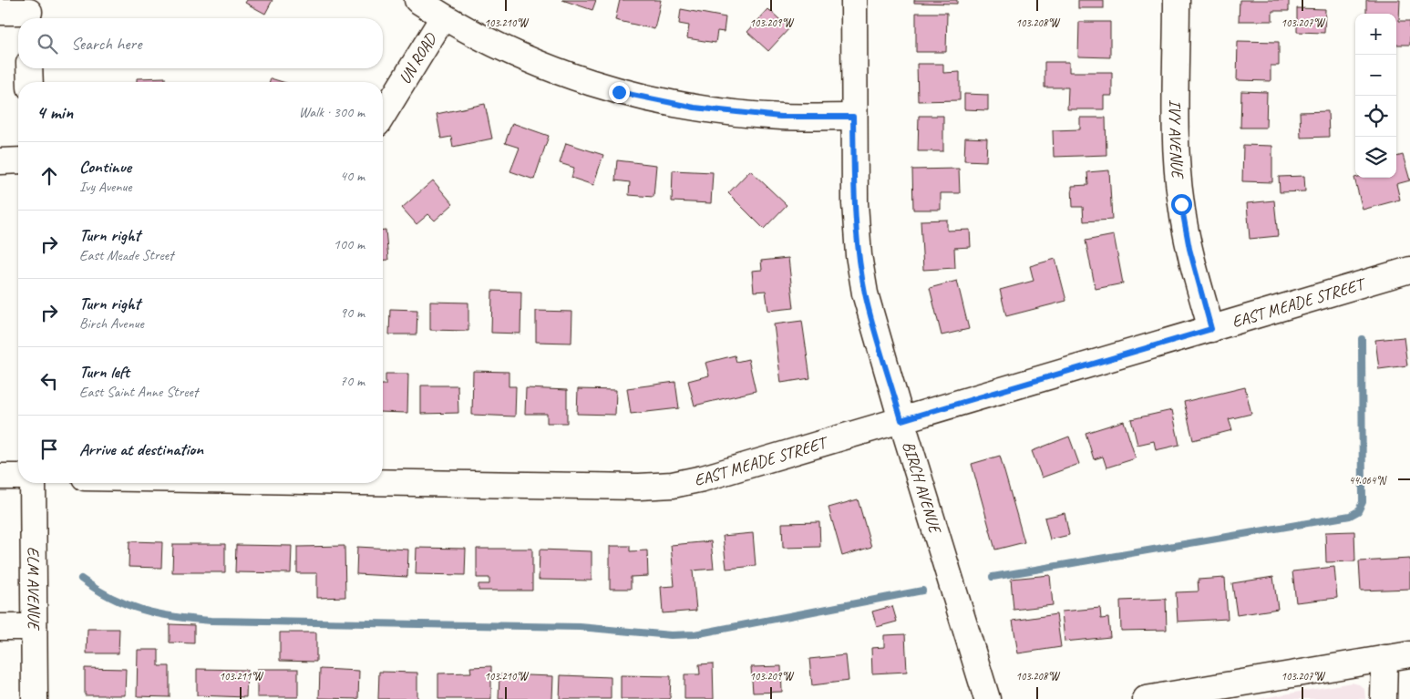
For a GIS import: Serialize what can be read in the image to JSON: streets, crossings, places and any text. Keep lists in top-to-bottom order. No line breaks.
{"streets":{"street":["UN ROAD","IVY AVENUE","EAST MEADE STREET","BIRCH AVENUE","ELM AVENUE"]},"crossings":[["IVY AVENUE","EAST MEADE STREET"],["EAST MEADE STREET","BIRCH AVENUE"]],"page":{"map_buttons":["+","−"],"search":"Search here","heading":["4 min","Walk · 300 m"],"list":[["Continue","Ivy Avenue","40 m"],["Turn right","East Meade Street","100 m"],["Turn right","Birch Avenue","90 m"],["Turn left","East Saint Anne Street","70 m"],"Arrive at destination"]},"coordinates":["103.210°W","103.209°W","103.208°W","103.207°W","44.064°N","103.211°W"]}
